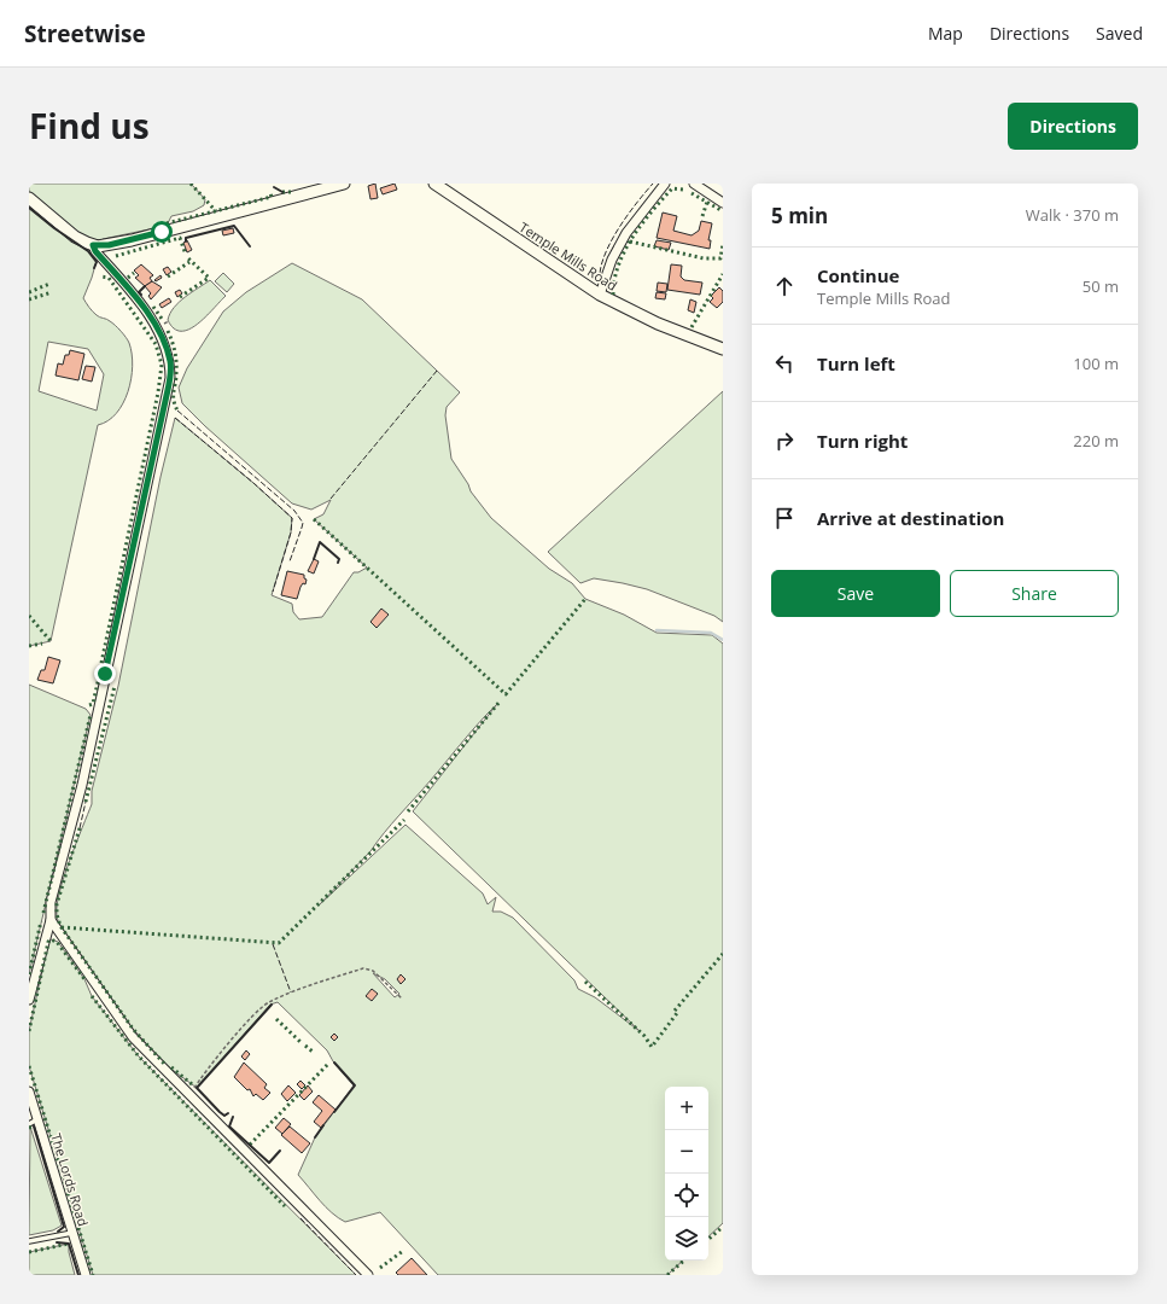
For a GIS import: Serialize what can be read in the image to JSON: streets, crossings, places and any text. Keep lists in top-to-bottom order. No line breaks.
{"streets":{"street":["Temple Mills Road","The Lords Road"]},"page":{"header":"Streetwise","nav":["Map","Directions","Saved"],"title":"Find us","buttons":["Directions",["Save","Share"]],"heading":["5 min","Walk · 370 m"],"list":[["Continue","Temple Mills Road","50 m"],["Turn left","100 m"],["Turn right","220 m"],"Arrive at destination"],"map_buttons":["+","−"]}}
